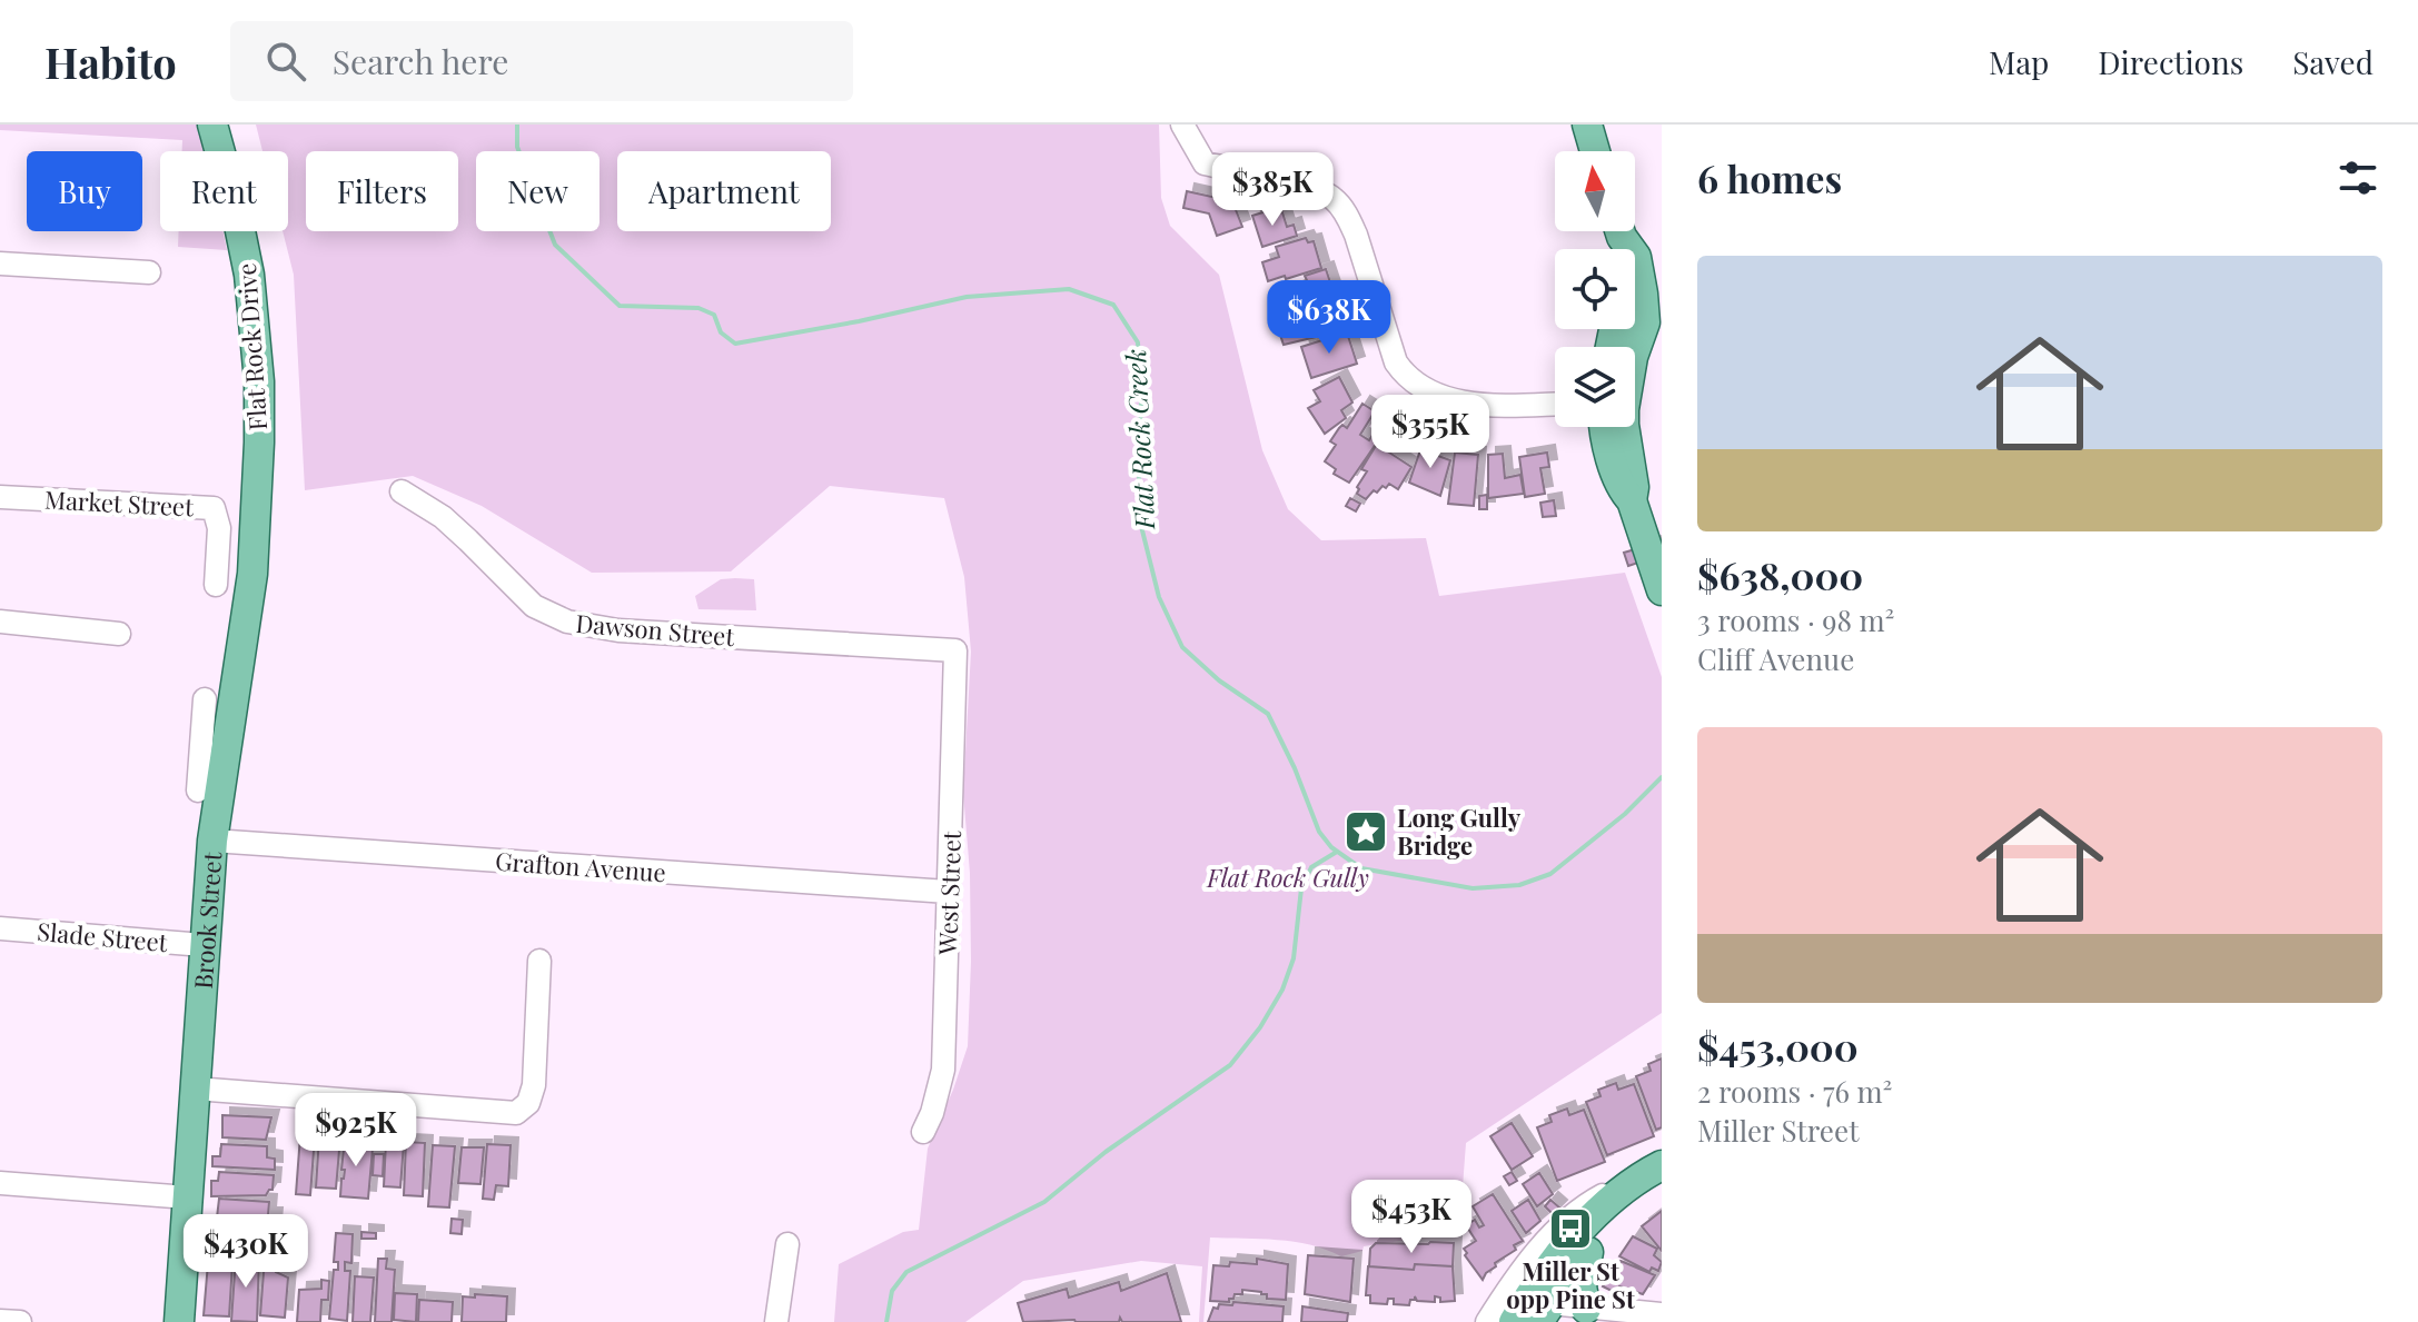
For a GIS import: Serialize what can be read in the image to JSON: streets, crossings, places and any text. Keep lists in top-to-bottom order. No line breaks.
{"streets":{"main road":["Flat Rock Drive","Brook Street"],"street":["Market Street","Dawson Street","Grafton Avenue","West Street","Slade Street"]},"crossings":[["Flat Rock Drive","Brook Street"],["Dawson Street","West Street"],["Grafton Avenue","West Street"],["Grafton Avenue","Brook Street"],["Brook Street","Slade Street"]],"water":["Flat Rock Creek"],"parks":["Flat Rock Gully"],"places":{"place":["Long Gully Bridge"],"bus stop":["Miller St opp Pine St"]},"north":"top","page":{"header":"Habito","search":"Search here","nav":["Map","Directions","Saved"],"heading":"6 homes","chip":["Buy","Rent","Filters","New","Apartment"],"price":["$385K","$638K","$355K","$925K","$453K","$430K"],"list":[{"name":"$638,000","note":"3 rooms · 98 m² · Cliff Avenue"},{"name":"$453,000","note":"2 rooms · 76 m² · Miller Street"}]}}
